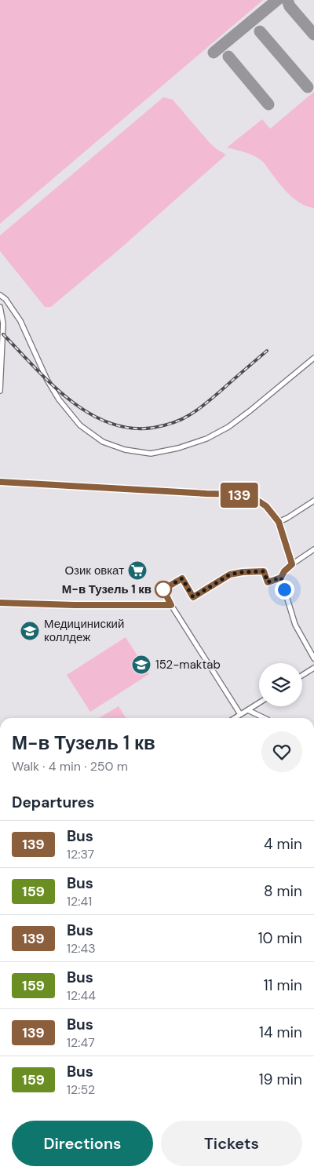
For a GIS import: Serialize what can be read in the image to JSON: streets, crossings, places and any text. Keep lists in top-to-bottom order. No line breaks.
{"places":{"supermarket":["Озик овкат"],"other":["М-в Тузель 1 кв"],"school or university":["Медициниский коллдеж","152-maktab"]},"lines":["bus line 139"],"page":{"on_map":"139","heading":[["М-в Тузель 1 кв","Walk · 4 min · 250 m"],"Departures"],"list":[{"mark":"139","name":"Bus","note":"12:37","value":"4 min"},{"mark":"159","name":"Bus","note":"12:41","value":"8 min"},{"mark":"139","name":"Bus","note":"12:43","value":"10 min"},{"mark":"159","name":"Bus","note":"12:44","value":"11 min"},{"mark":"139","name":"Bus","note":"12:47","value":"14 min"},{"mark":"159","name":"Bus","note":"12:52","value":"19 min"}],"buttons":["Directions","Tickets"]}}
